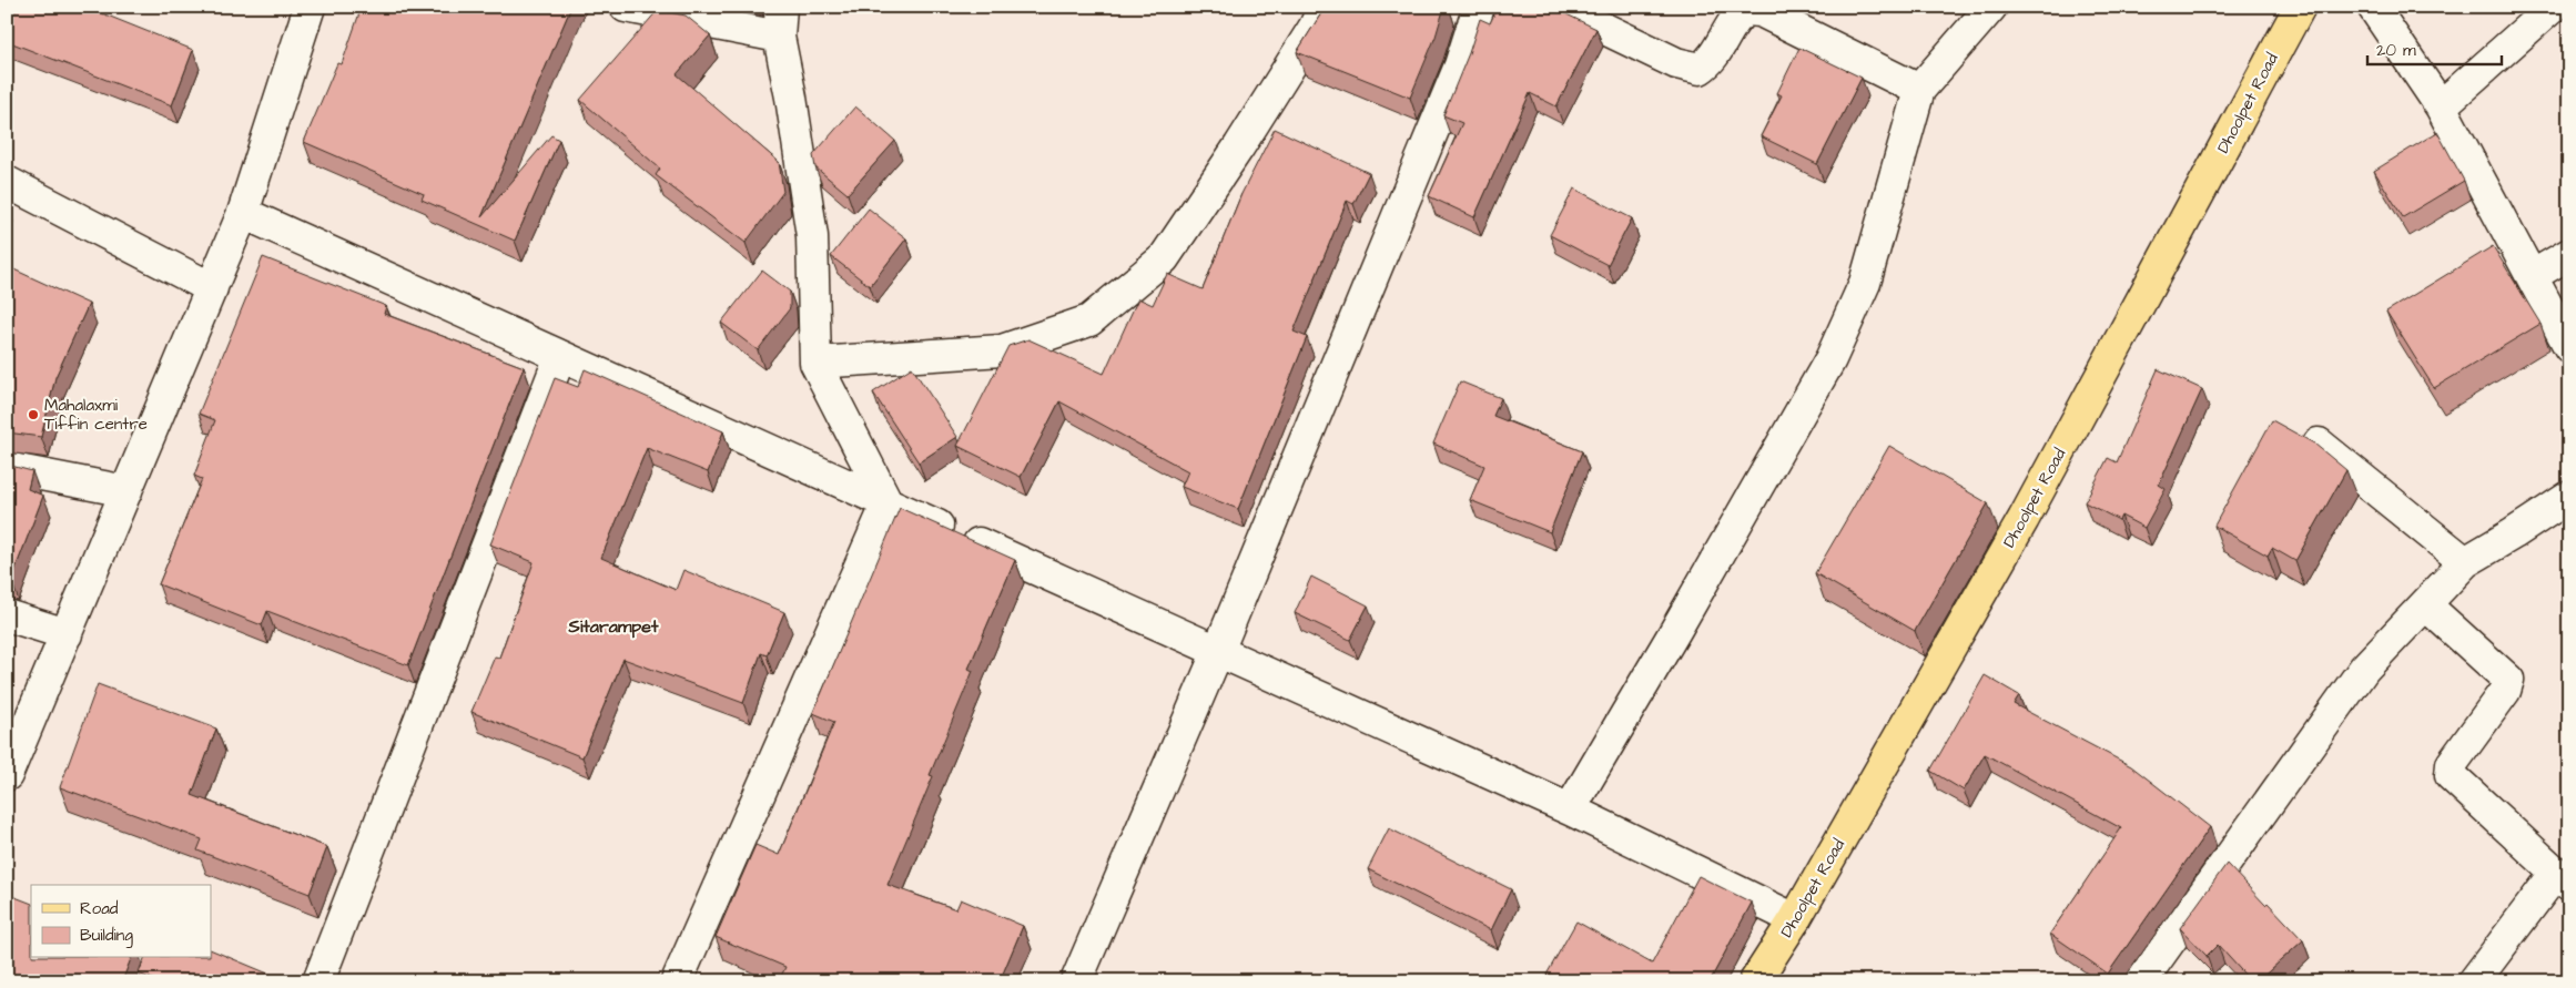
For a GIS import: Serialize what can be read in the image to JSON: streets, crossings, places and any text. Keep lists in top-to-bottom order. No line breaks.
{"streets":{"main road":["Dhoolpet Road"]},"districts":["Sitarampet"],"places":["Mahalaxmi Tiffin centre"],"legend":["Road","Building"],"scale_bar":"20 m"}
